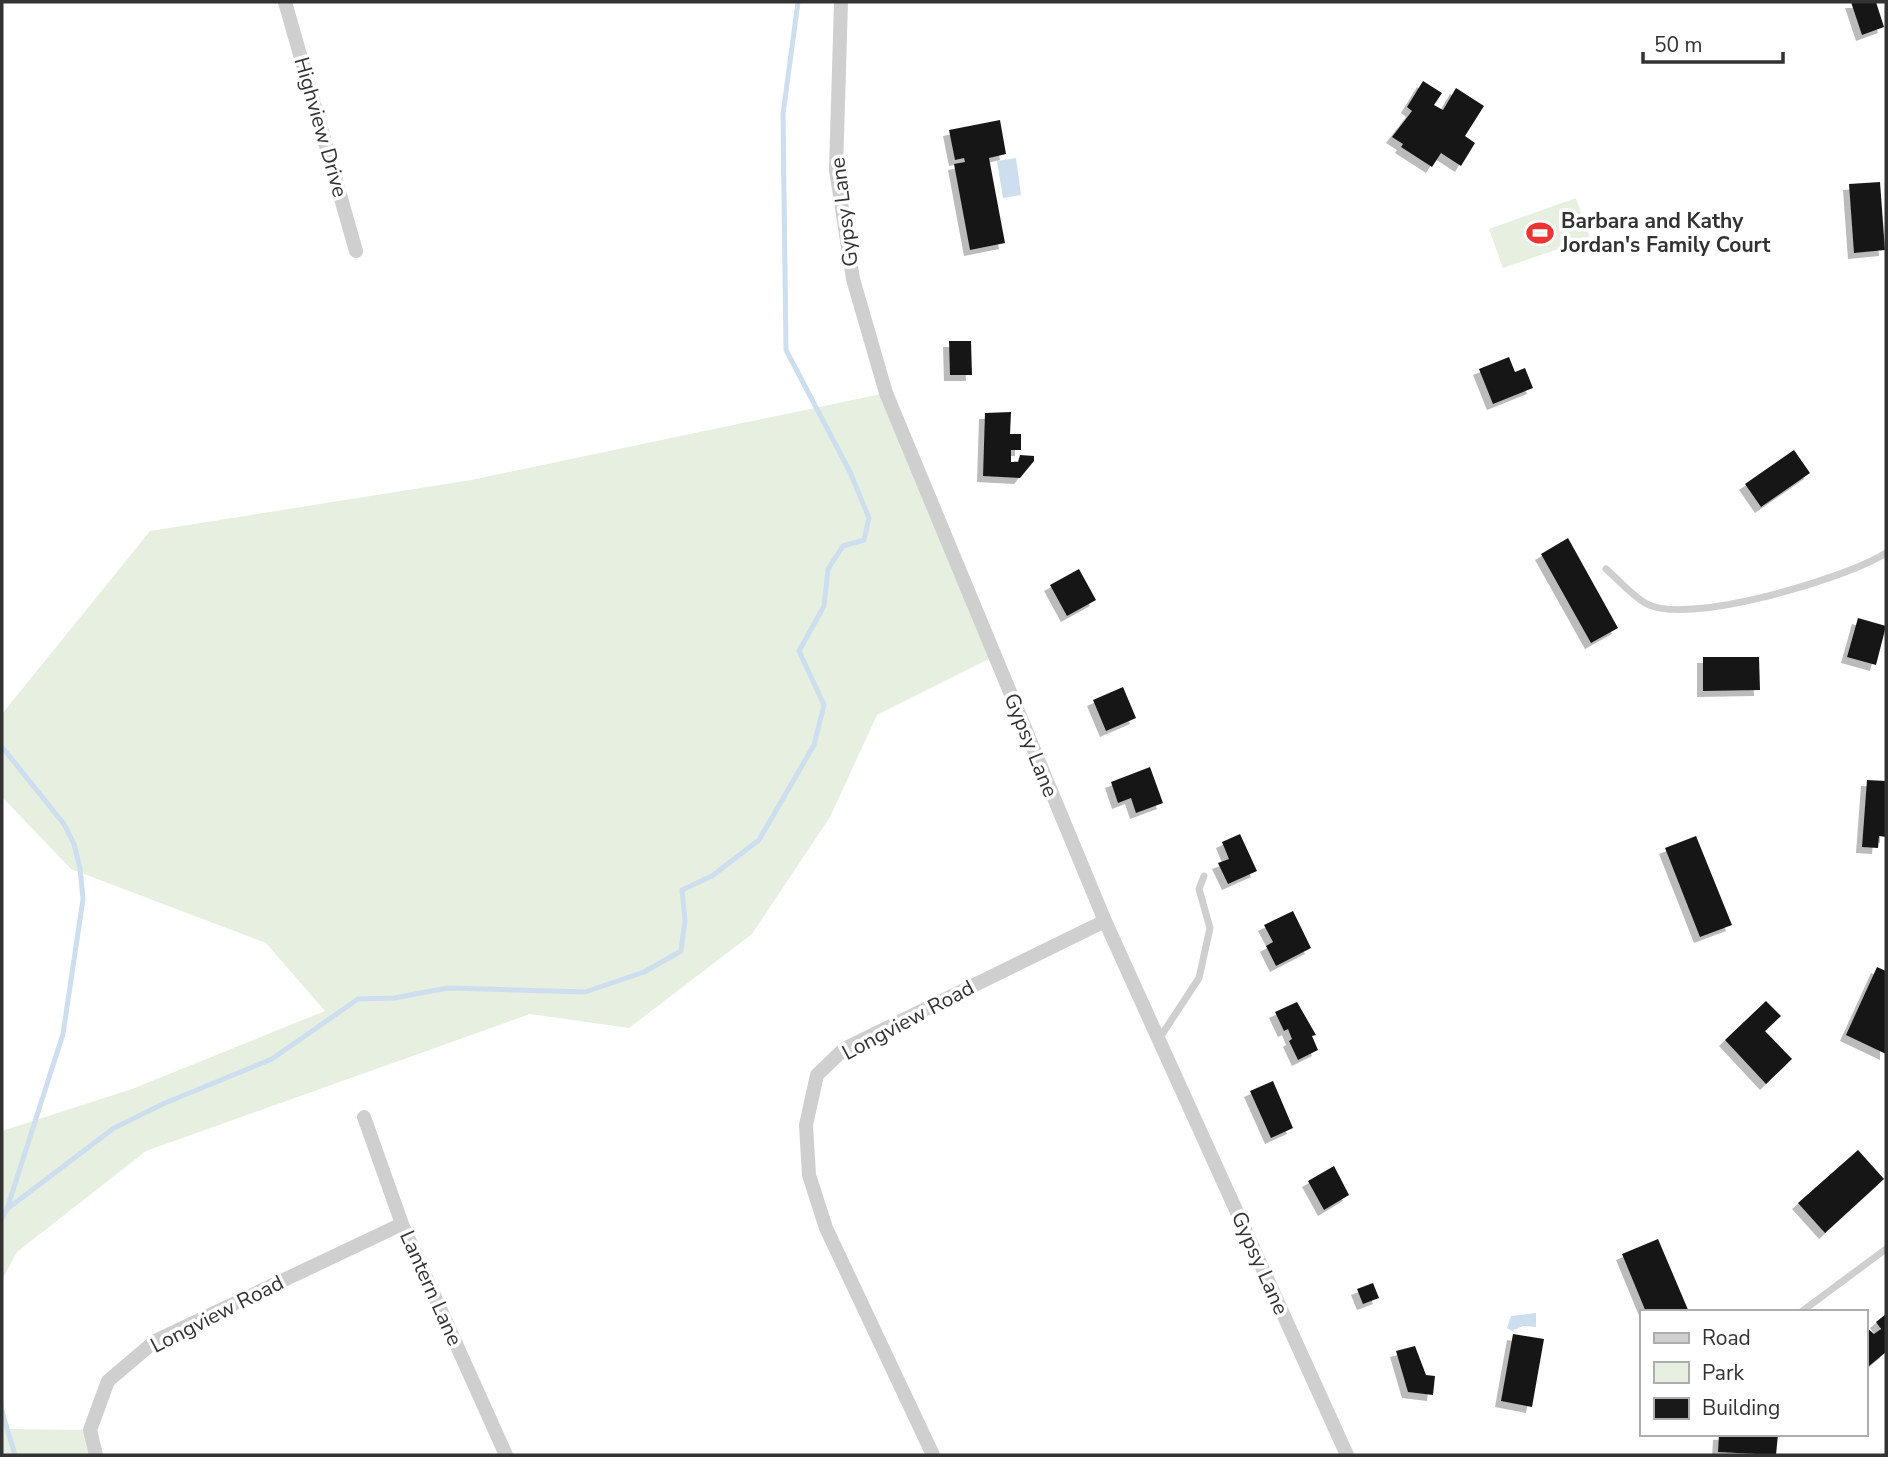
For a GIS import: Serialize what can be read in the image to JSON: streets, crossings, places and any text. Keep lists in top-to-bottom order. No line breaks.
{"streets":{"street":["Highview Drive","Gypsy Lane","Longview Road","Lantern Lane"]},"crossings":[["Gypsy Lane","Longview Road"],["Longview Road","Lantern Lane"]],"places":{"sports":["Barbara and Kathy Jordan's Family Court"]},"legend":["Road","Park","Building"],"scale_bar":"50 m"}
